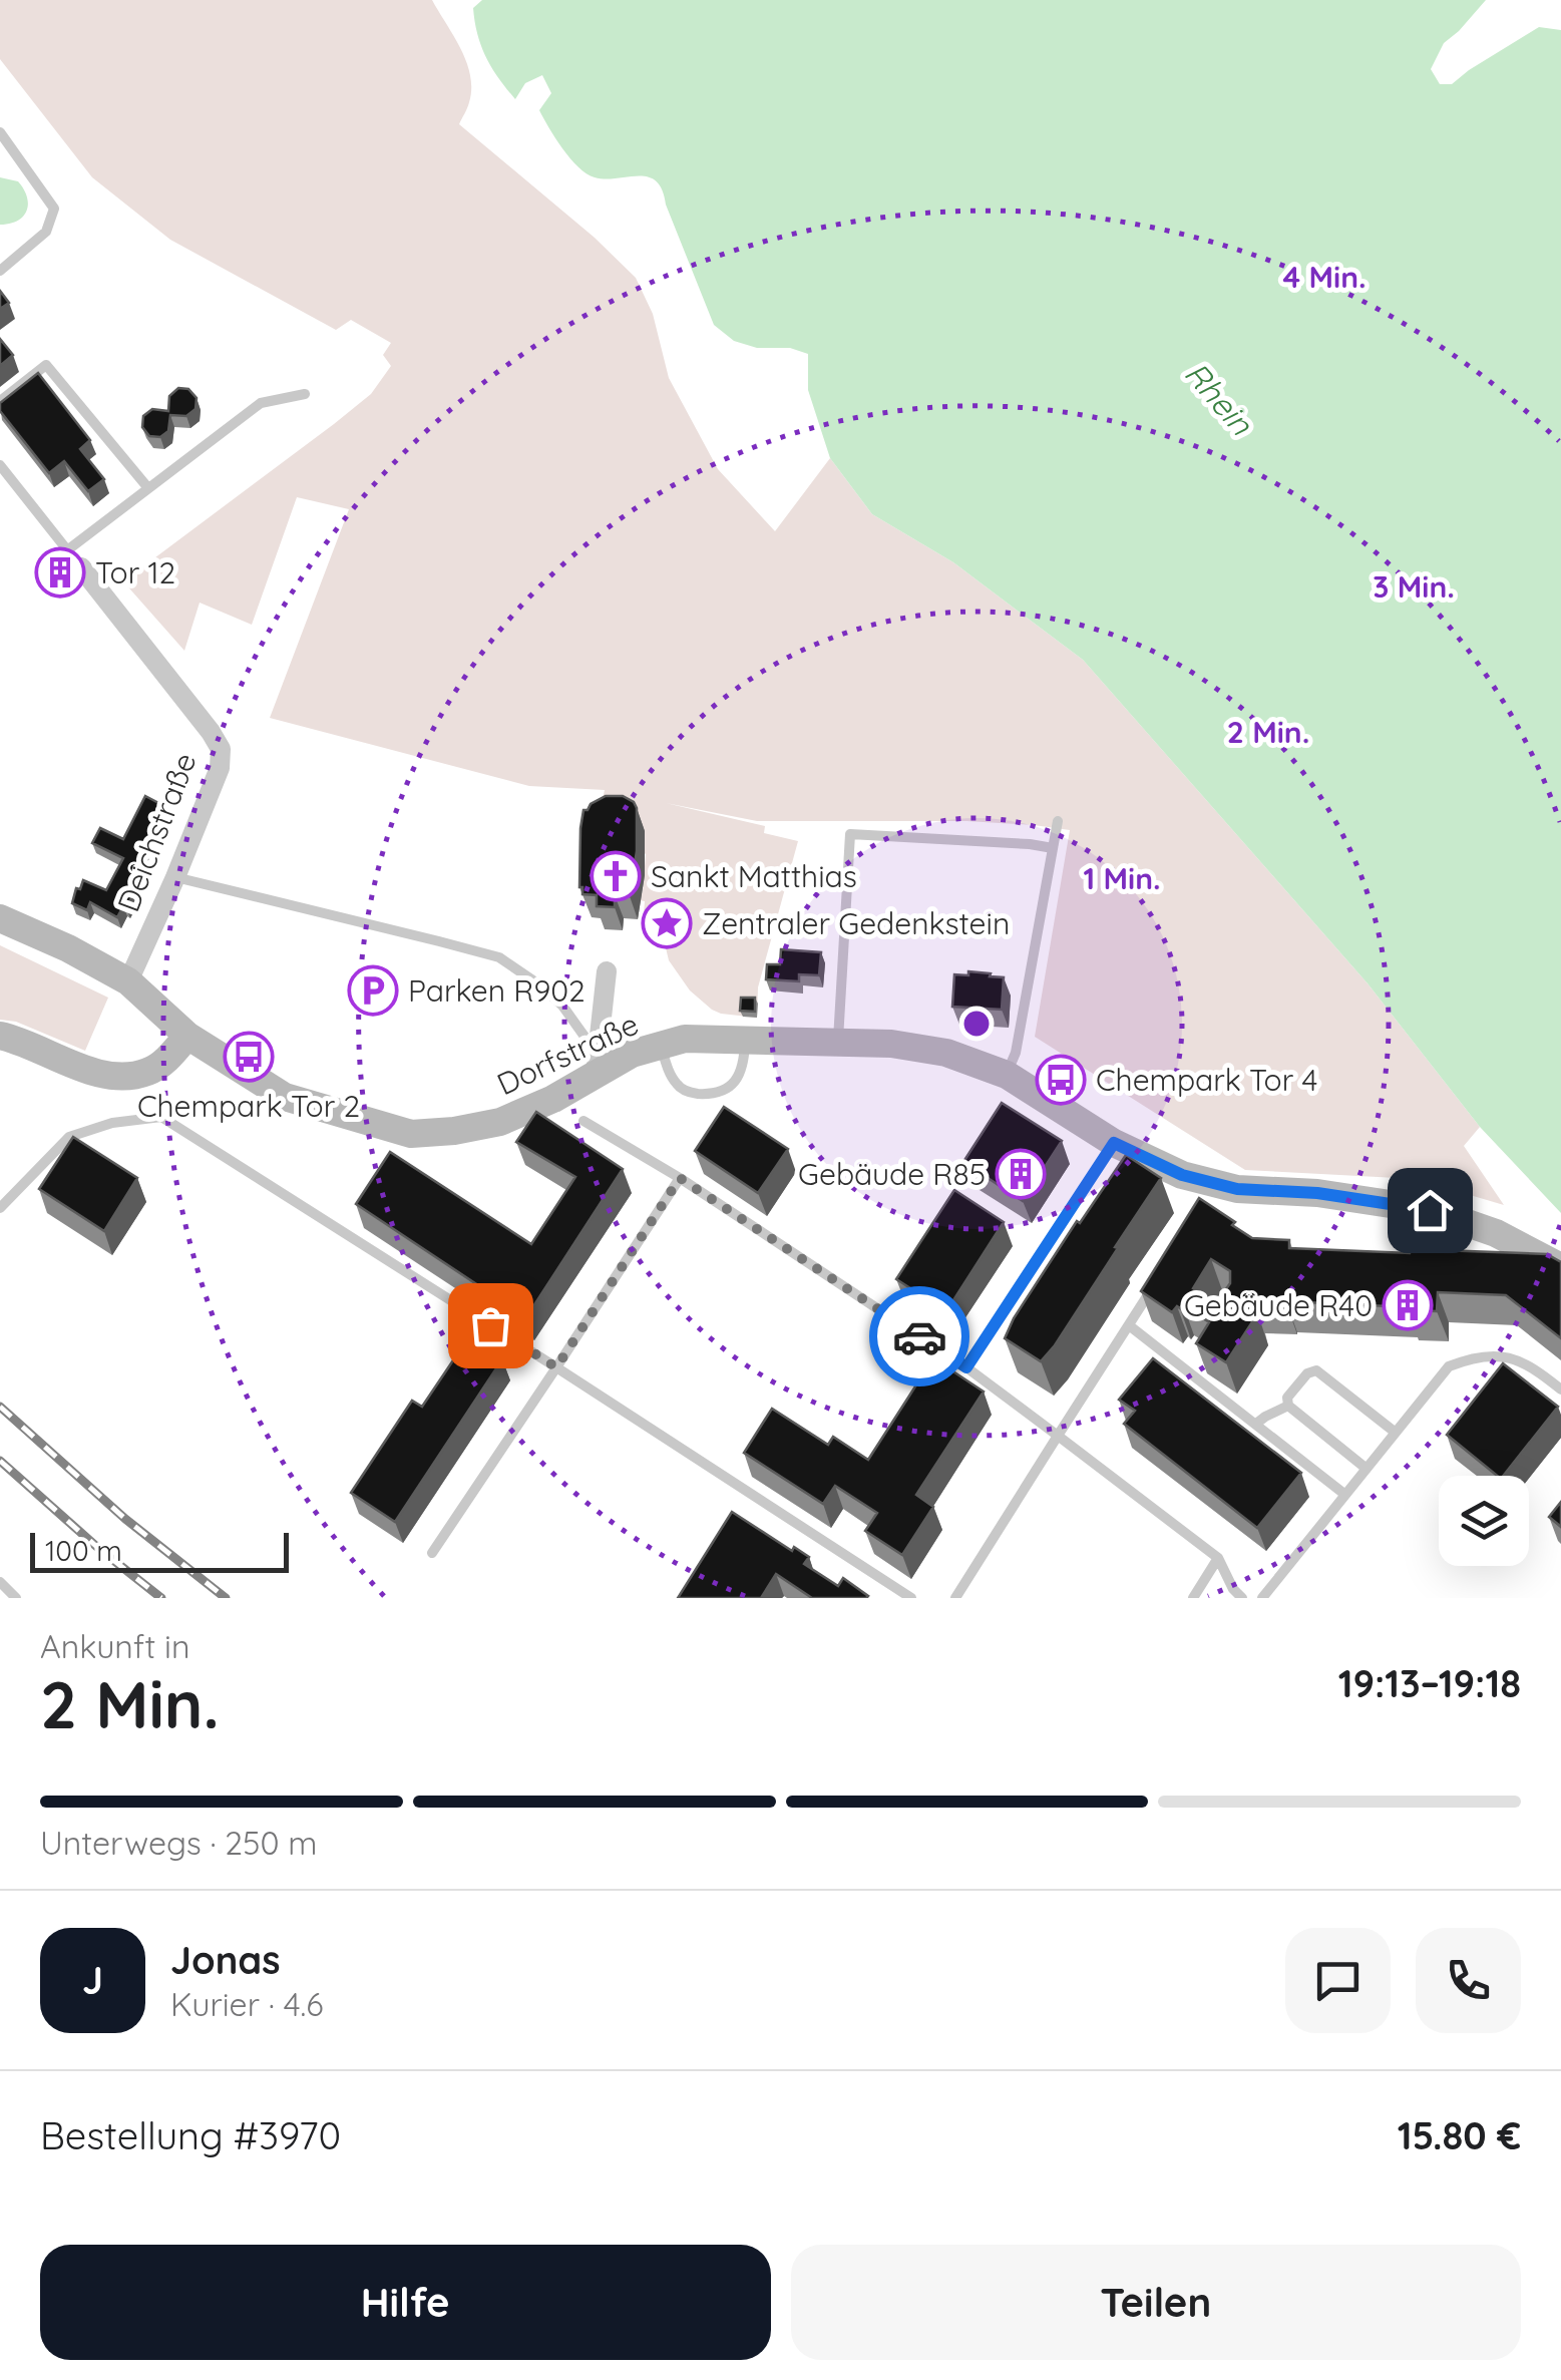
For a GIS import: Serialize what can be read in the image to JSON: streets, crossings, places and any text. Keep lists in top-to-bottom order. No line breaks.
{"streets":{"street":["Deichstraße","Dorfstraße"]},"crossings":[["Deichstraße","Dorfstraße"]],"water":["Rhein"],"places":{"building":["Tor 12","Gebäude R85","Gebäude R40"],"church":["Sankt Matthias"],"place":["Zentraler Gedenkstein"],"parking":["Parken R902"],"bus stop":["Chempark Tor 2","Chempark Tor 4"]},"scale_bar":"100 m","page":{"scale":"100 m","heading":["2 Min.","Ankunft in","19:13–19:18"],"panel":["Jonas","Kurier · 4.6","Bestellung #3970","15.80 €"],"bar":"Unterwegs · 250 m","round":"J","buttons":["Hilfe","Teilen"]},"rings":["4 Min.","3 Min.","2 Min.","1 Min."]}
